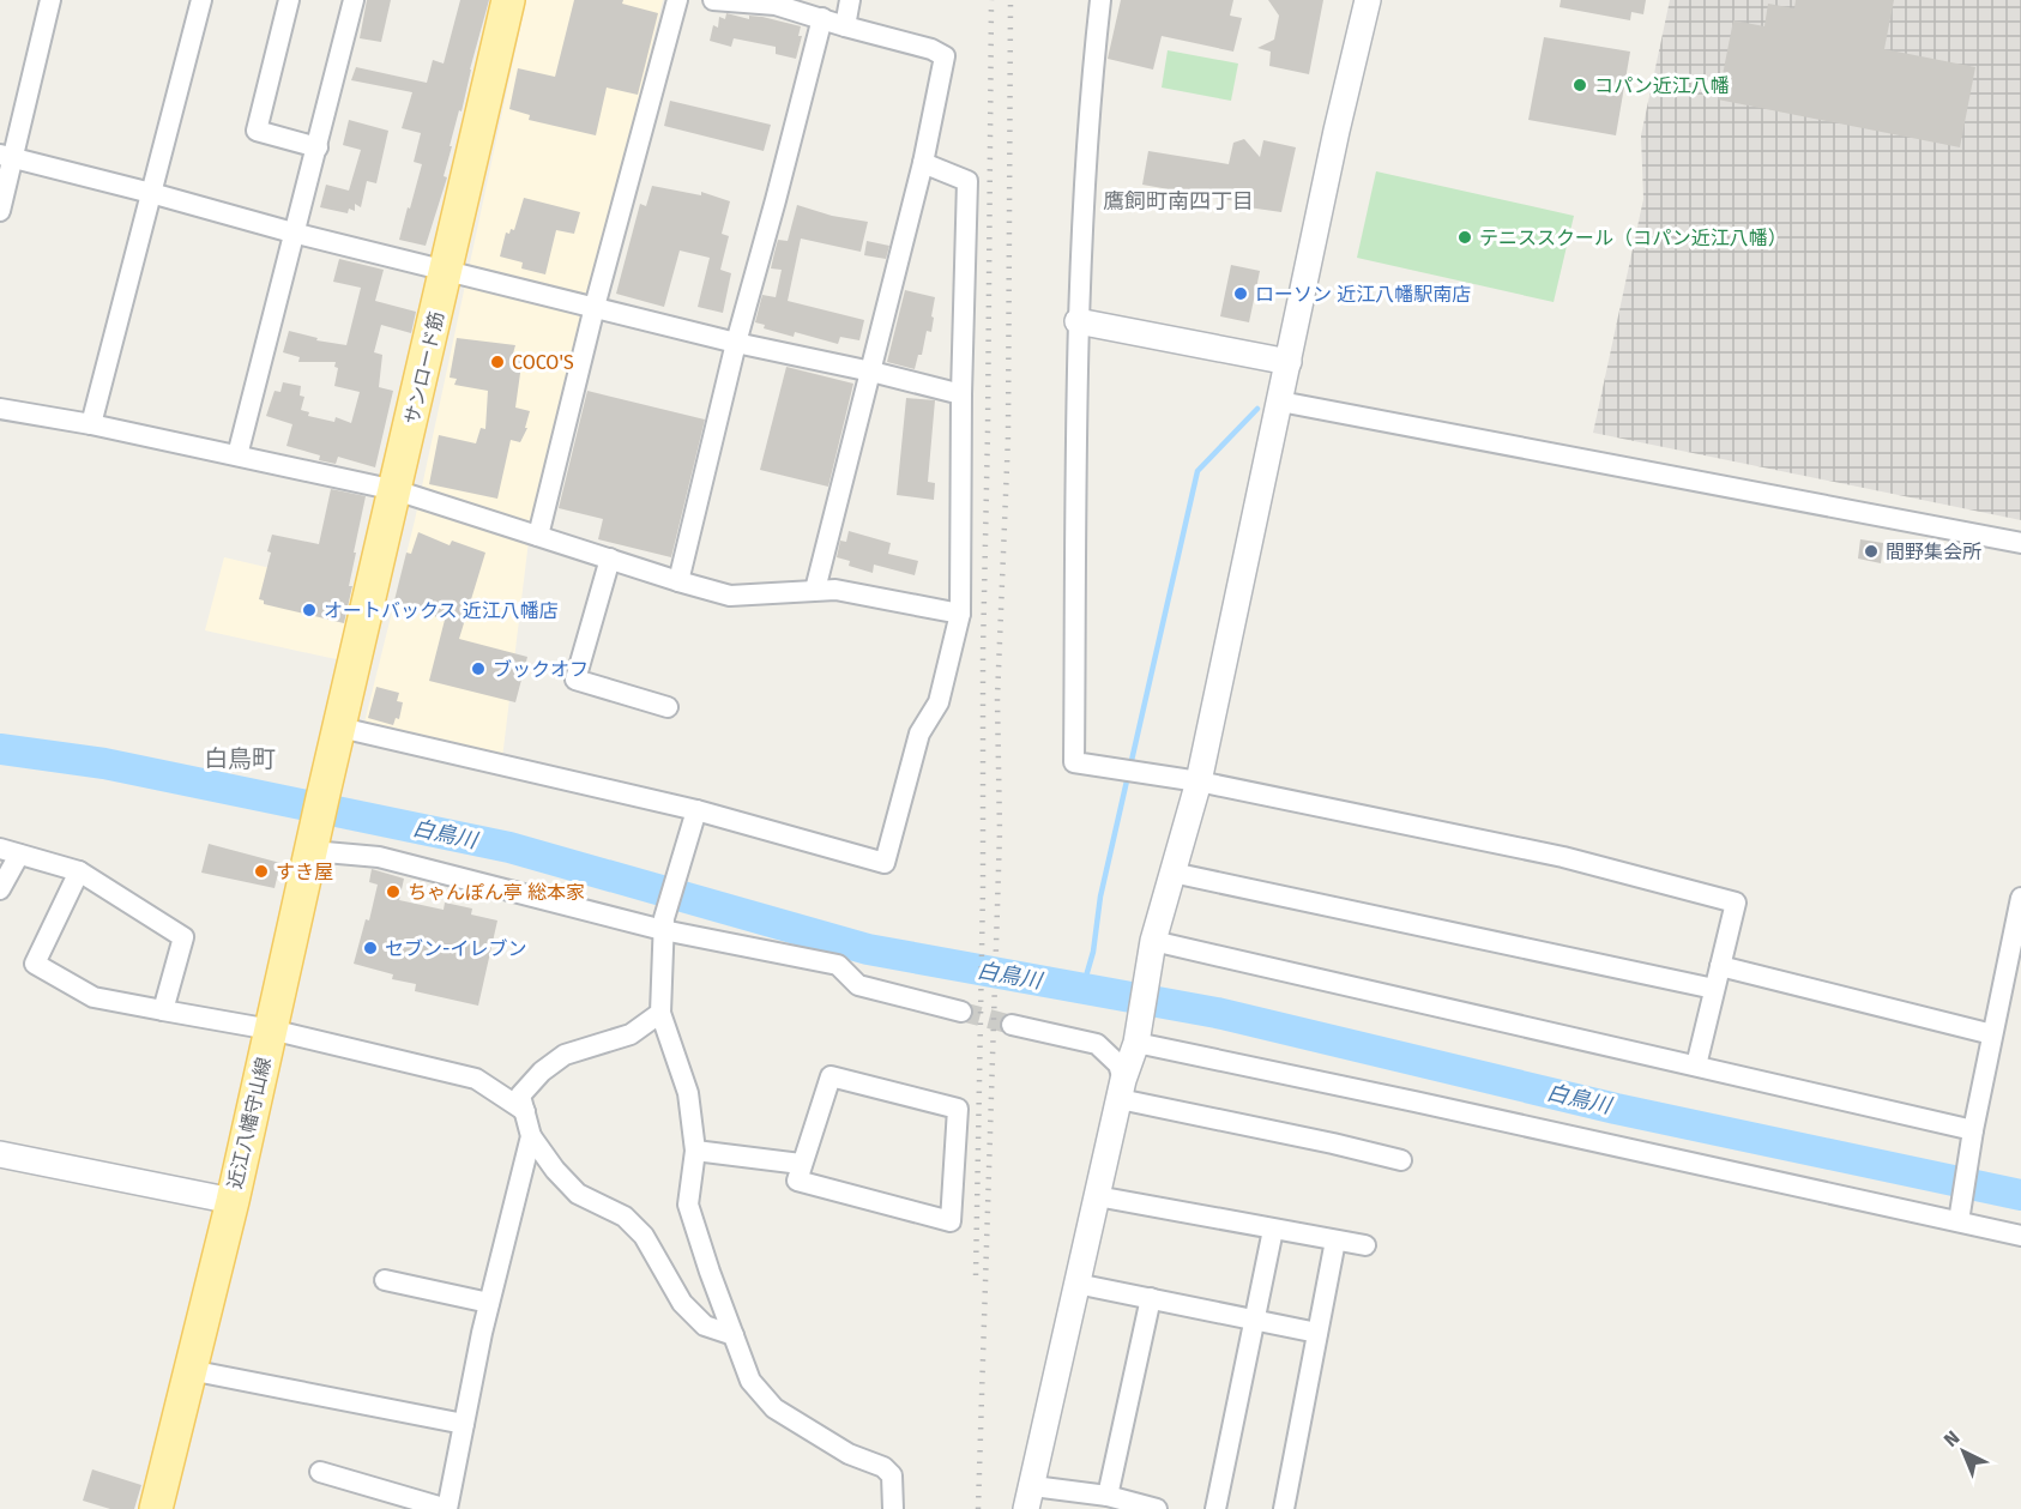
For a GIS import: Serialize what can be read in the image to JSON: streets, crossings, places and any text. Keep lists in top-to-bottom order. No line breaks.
{"streets":{"main road":["サンロード筋","近江八幡守山線"]},"crossings":[["サンロード筋","近江八幡守山線"]],"districts":["鷹飼町南四丁目","白鳥町"],"water":["白鳥川"],"places":["コパン近江八幡","テニススクール（コパン近江八幡）","ローソン 近江八幡駅南店","COCO'S","間野集会所","オートバックス 近江八幡店","ブックオフ","すき屋","ちゃんぽん亭 総本家","セブン-イレブン"],"north":"top left"}
